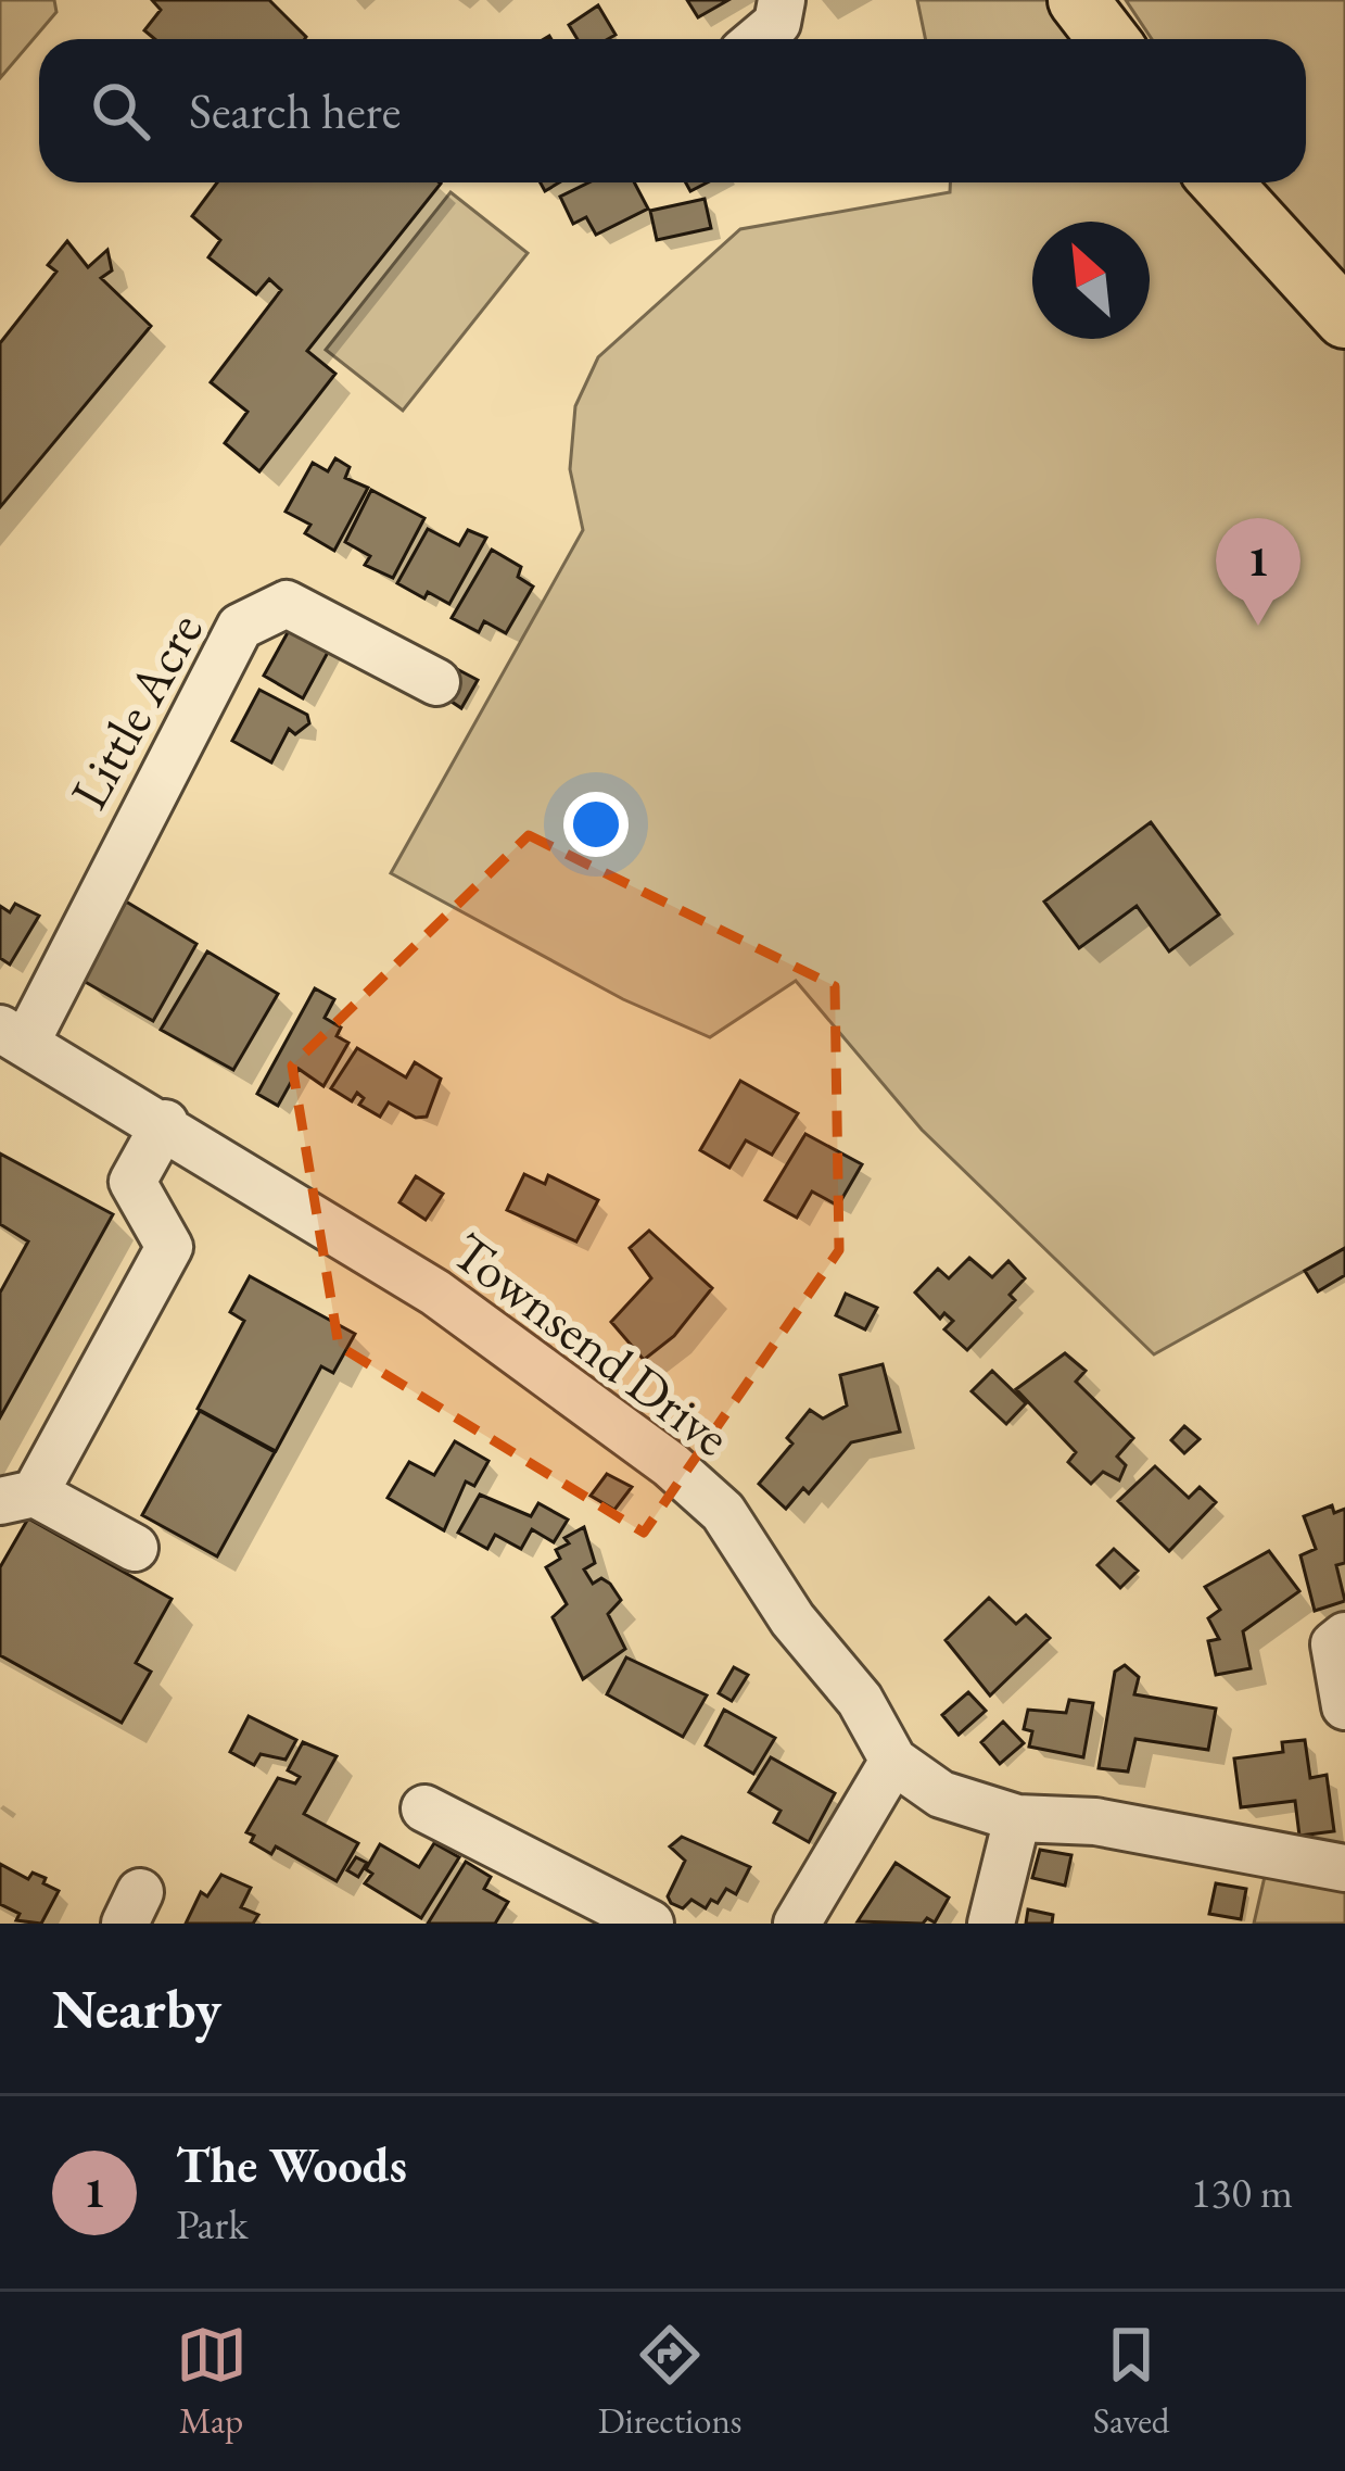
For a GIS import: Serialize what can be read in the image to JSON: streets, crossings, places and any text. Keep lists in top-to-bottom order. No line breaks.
{"streets":{"street":["Little Acre","Townsend Drive"]},"crossings":[["Little Acre","Townsend Drive"]],"north":"top left","page":{"search":"Search here","pins":"1","heading":"Nearby","list":[{"mark":"1","name":"The Woods","note":"Park","value":"130 m"}],"nav":["Map","Directions","Saved"]}}
